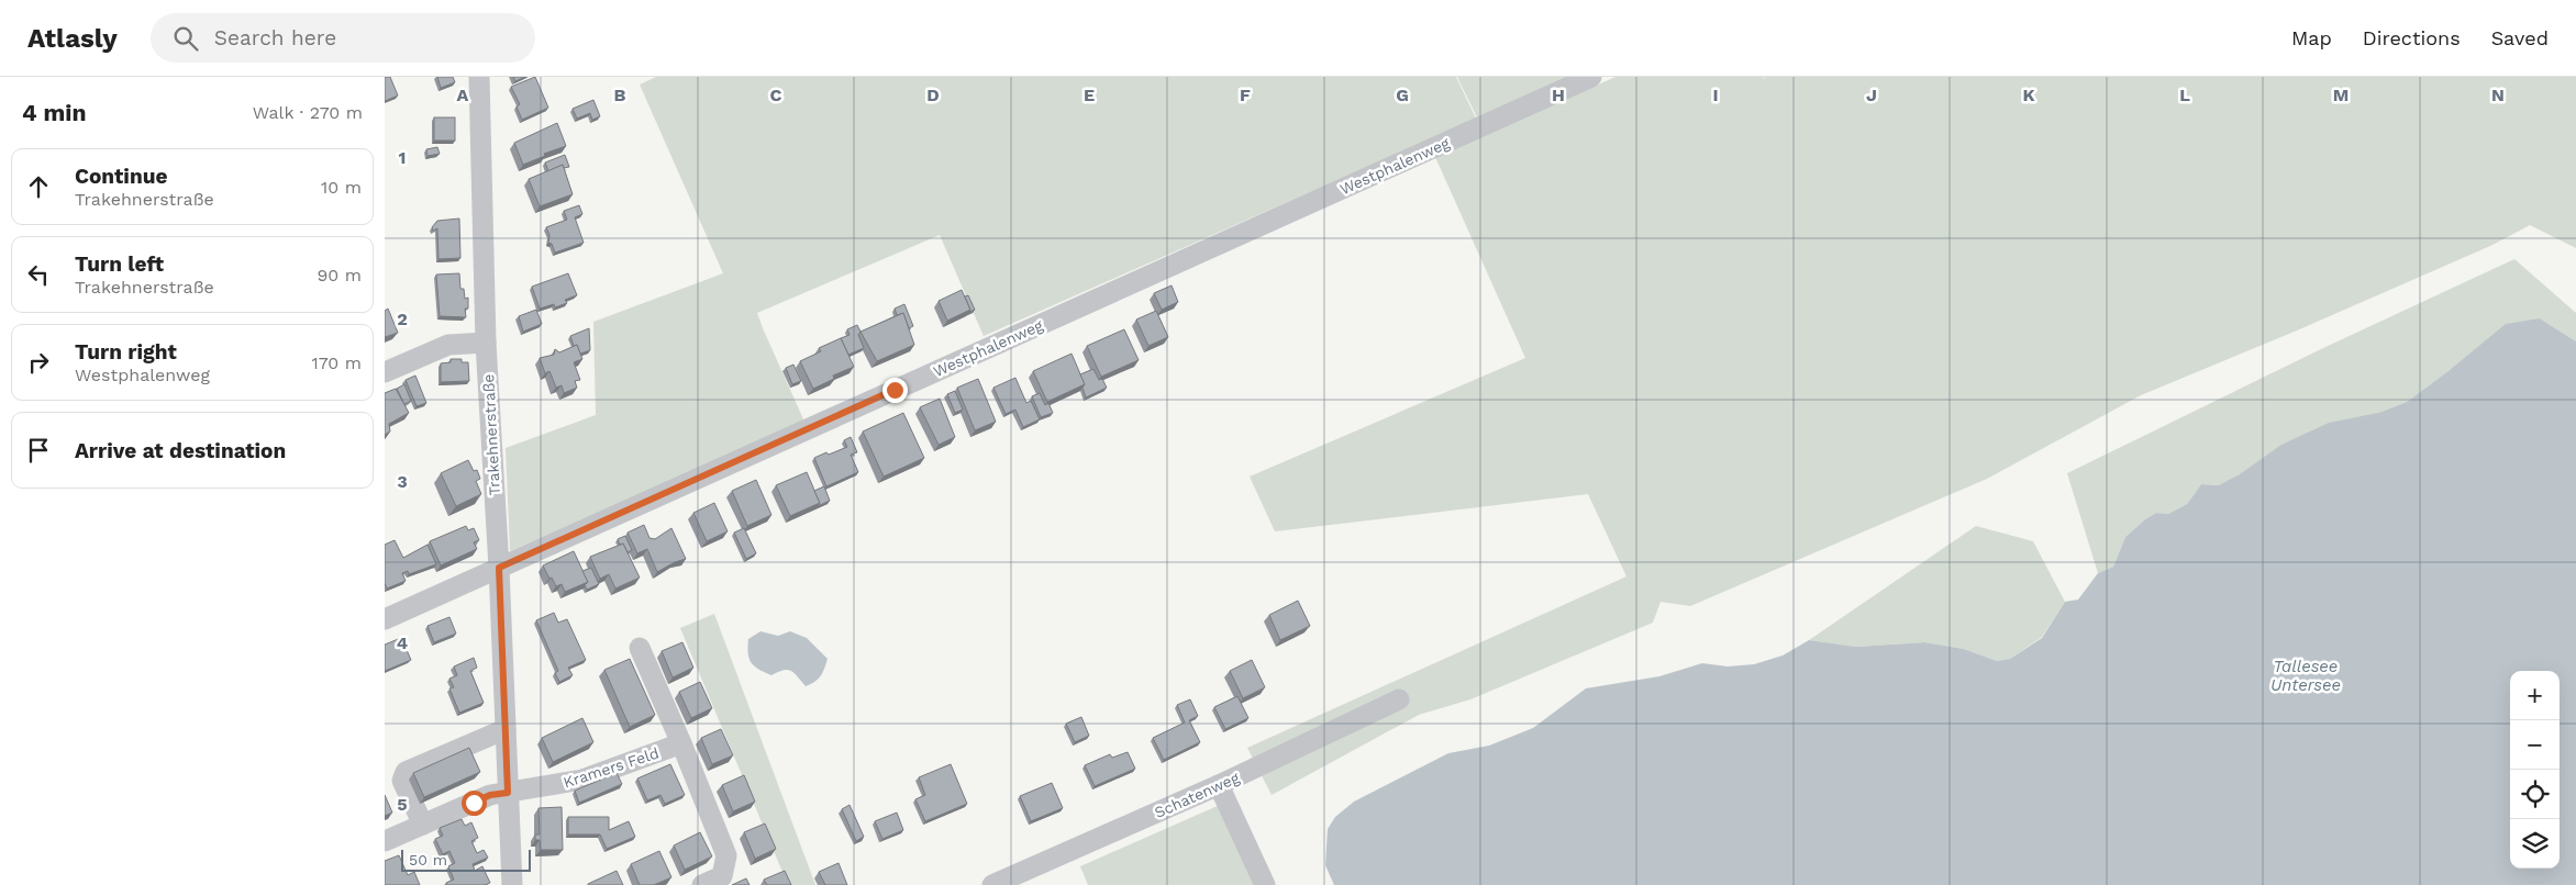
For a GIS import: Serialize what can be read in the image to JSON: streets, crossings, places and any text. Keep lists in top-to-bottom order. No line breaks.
{"streets":{"street":["Westphalenweg","Trakehnerstraße","Kramers Feld","Schatenweg"]},"crossings":[["Westphalenweg","Trakehnerstraße"],["Trakehnerstraße","Kramers Feld"]],"water":["Tallesee Untersee"],"scale_bar":"50 m","page":{"header":"Atlasly","search":"Search here","nav":["Map","Directions","Saved"],"heading":["4 min","Walk · 270 m"],"list":[["Continue","Trakehnerstraße","10 m"],["Turn left","Trakehnerstraße","90 m"],["Turn right","Westphalenweg","170 m"],"Arrive at destination"],"map_buttons":["+","−"],"scale":"50 m"},"grid":{"columns":["A","B","C","D","E","F","G","H","I","J","K","L","M","N"],"rows":["1","2","3","4","5"]}}
